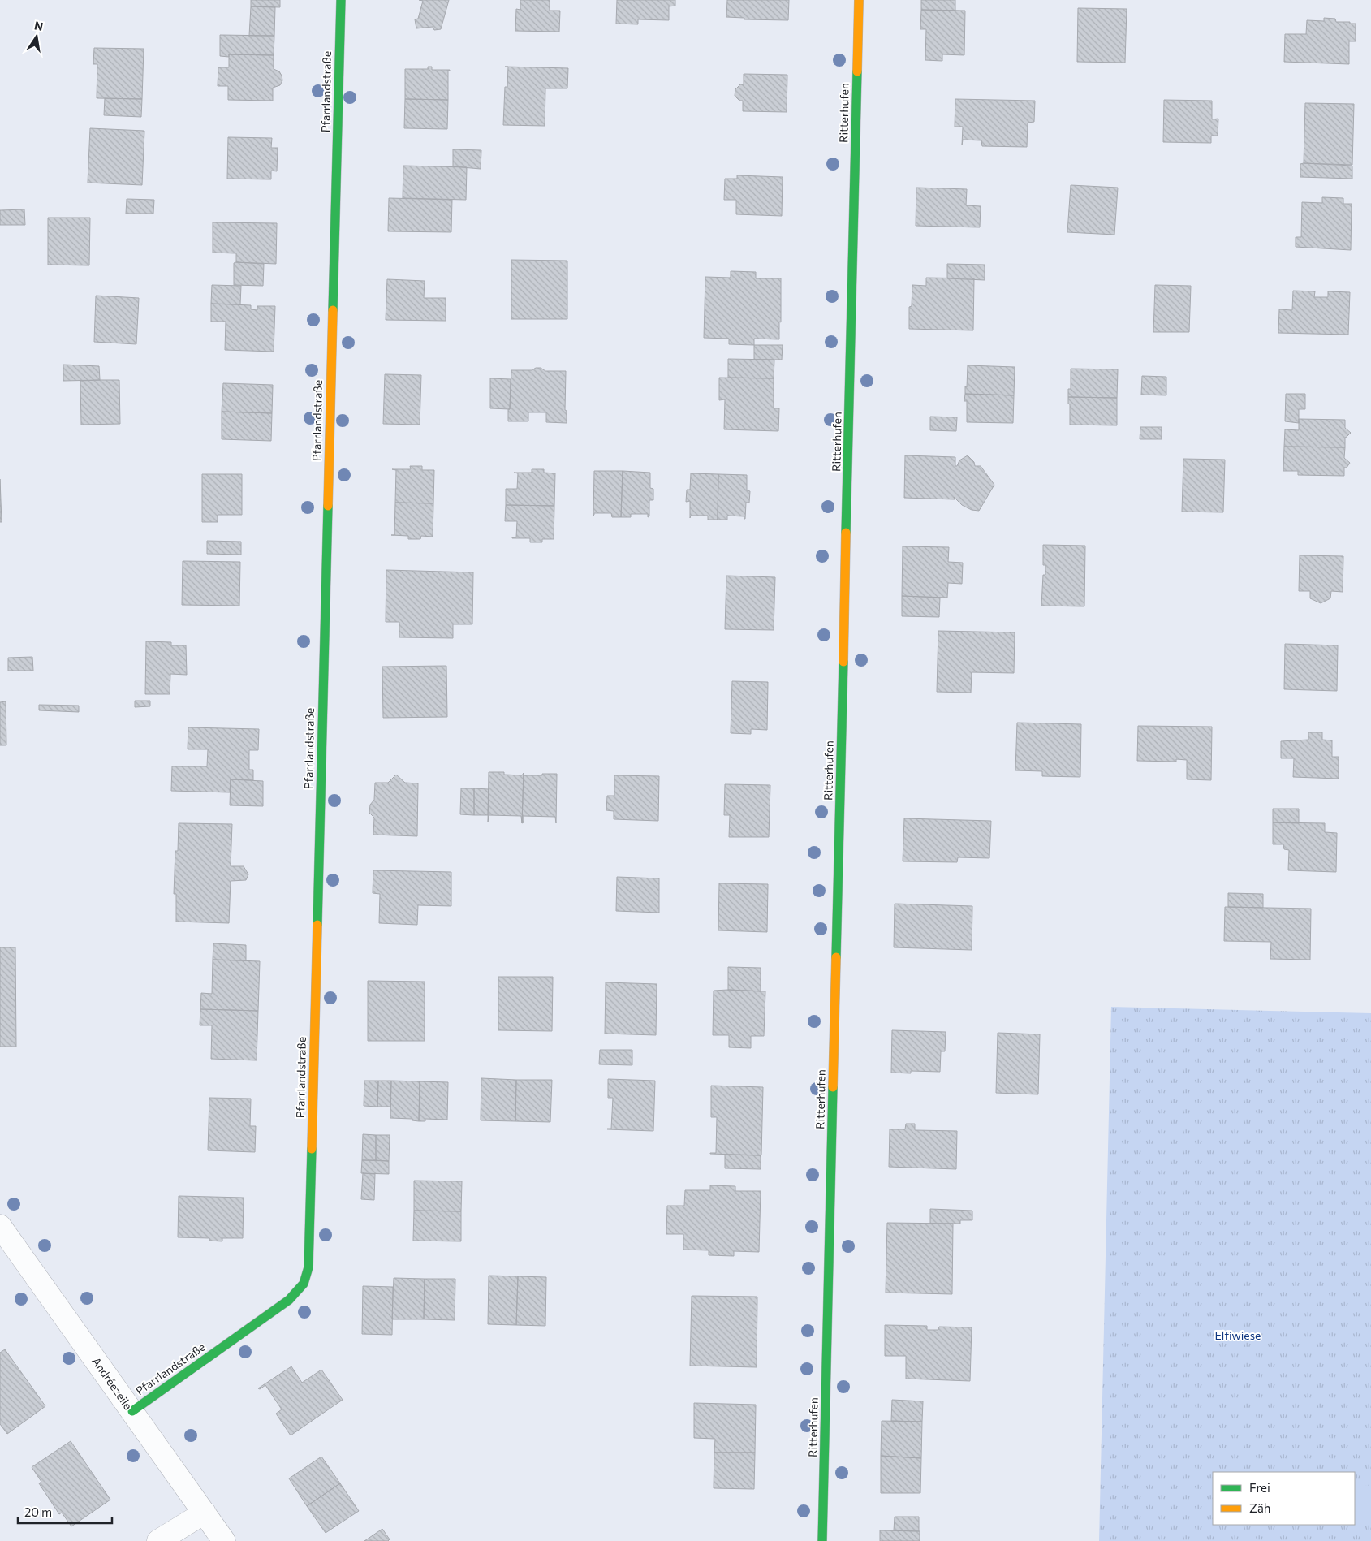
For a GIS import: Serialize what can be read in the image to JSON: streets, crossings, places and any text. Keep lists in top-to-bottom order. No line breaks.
{"streets":{"street":["Pfarrlandstraße","Ritterhufen","Andréezeile"]},"crossings":[["Pfarrlandstraße","Andréezeile"]],"parks":["Elfiwiese"],"legend":["Frei","Zäh"],"scale_bar":"20 m","north":"top"}
